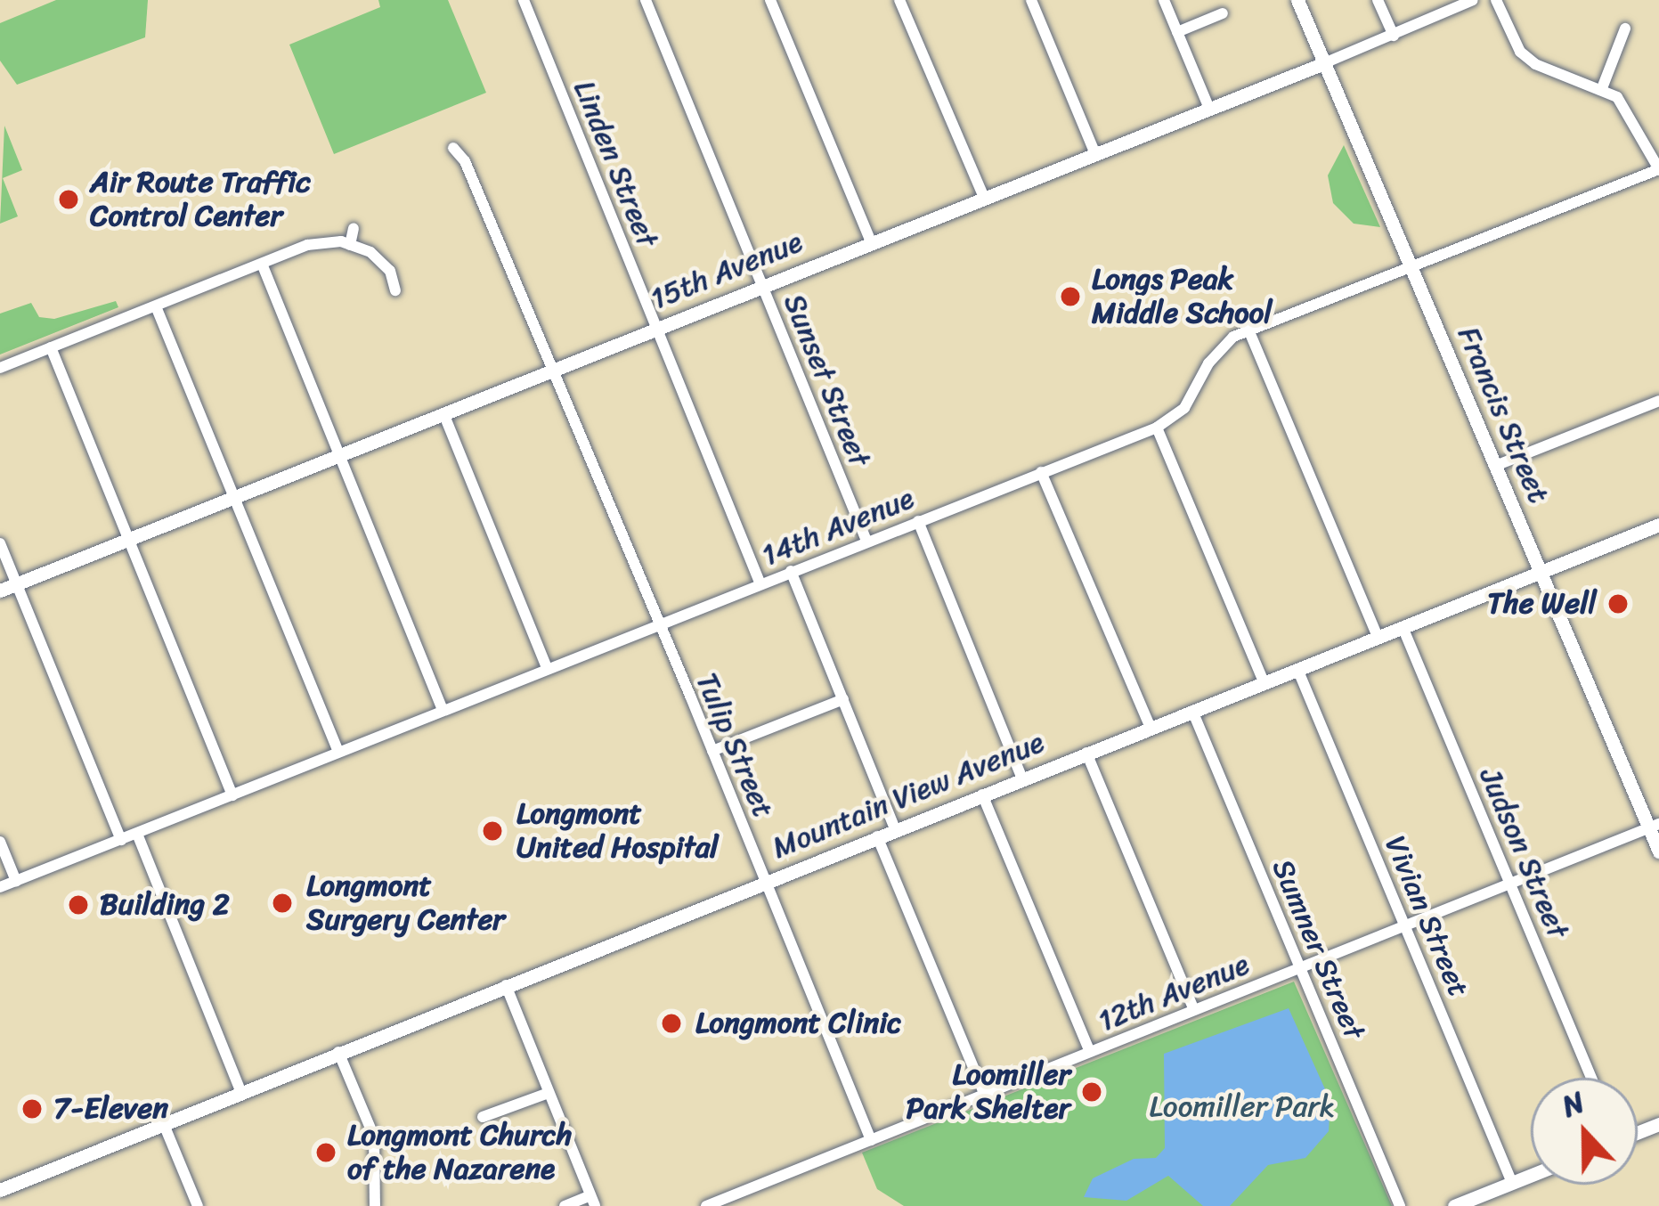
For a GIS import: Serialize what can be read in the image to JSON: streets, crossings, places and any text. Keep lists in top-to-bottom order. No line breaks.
{"streets":{"street":["Linden Street","15th Avenue","Sunset Street","Francis Street","14th Avenue","Tulip Street","Mountain View Avenue","Judson Street","Vivian Street","Sumner Street","12th Avenue"]},"crossings":[["Linden Street","15th Avenue"],["Linden Street","14th Avenue"],["15th Avenue","Sunset Street"],["15th Avenue","Francis Street"],["15th Avenue","Tulip Street"],["Sunset Street","14th Avenue"],["Francis Street","14th Avenue"],["Francis Street","Mountain View Avenue"],["Francis Street","12th Avenue"],["14th Avenue","Tulip Street"],["Tulip Street","Mountain View Avenue"],["Tulip Street","12th Avenue"],["Mountain View Avenue","Judson Street"],["Mountain View Avenue","Vivian Street"],["Mountain View Avenue","Sumner Street"],["Judson Street","12th Avenue"],["Vivian Street","12th Avenue"],["Sumner Street","12th Avenue"]],"parks":["Loomiller Park"],"places":["Air Route Traffic Control Center","Longs Peak Middle School","The Well","Longmont United Hospital","Longmont Surgery Center","Building 2","Longmont Clinic","Loomiller Park Shelter","7-Eleven","Longmont Church of the Nazarene"],"north":"top"}
